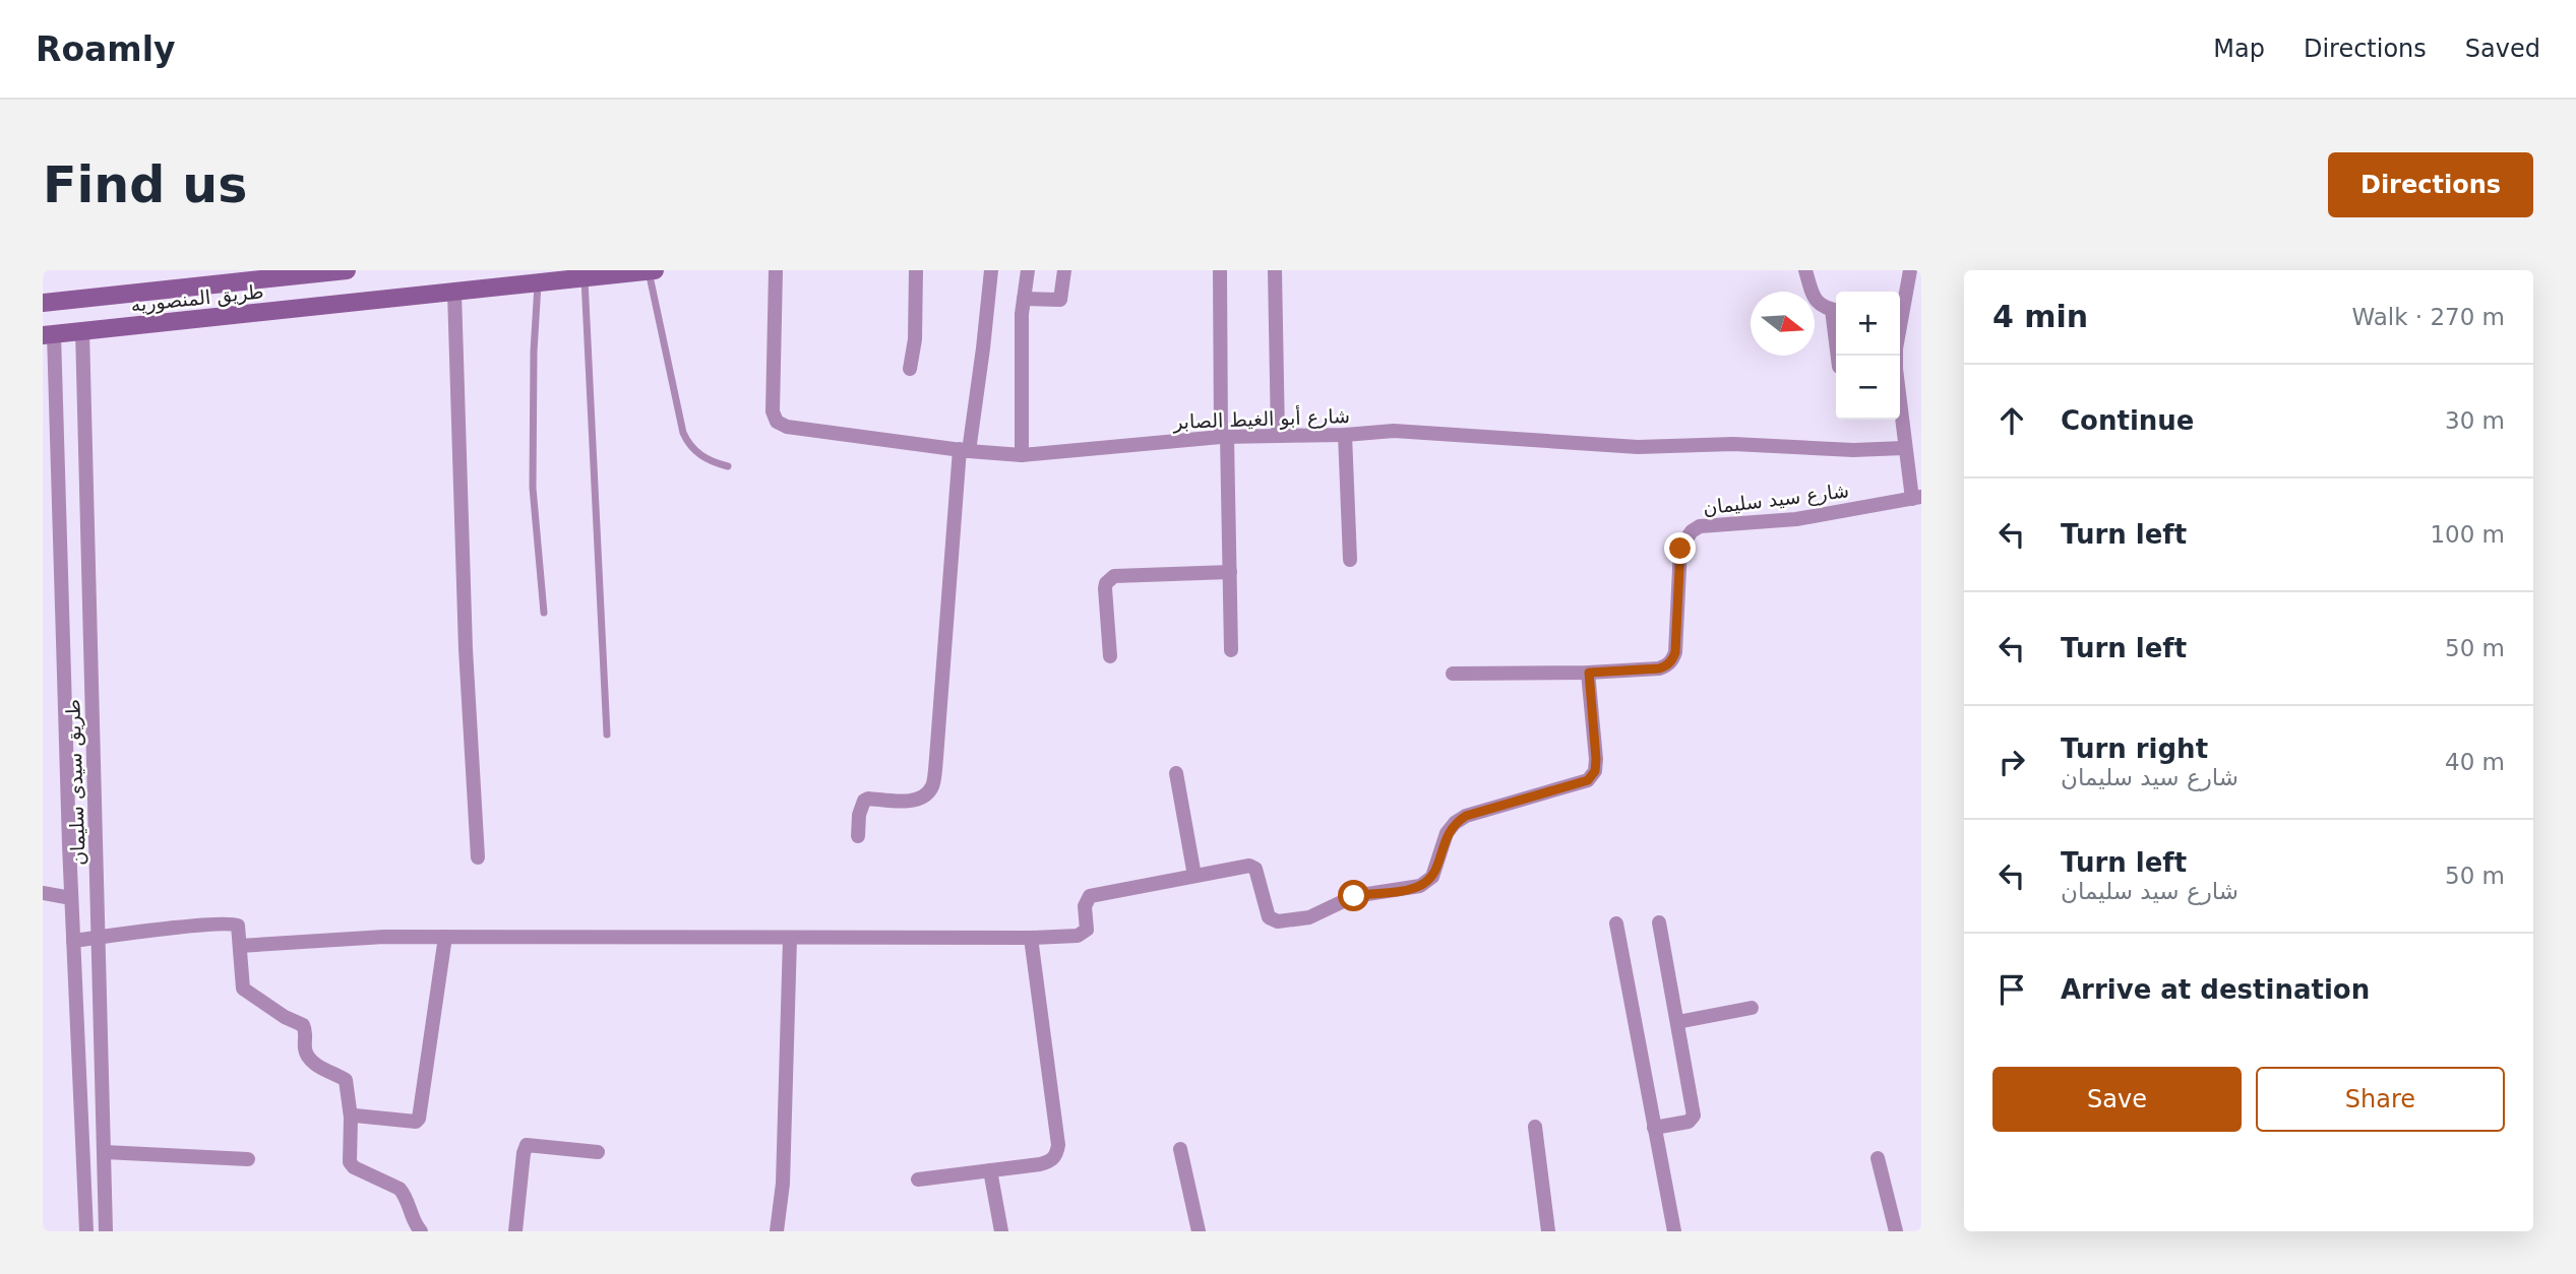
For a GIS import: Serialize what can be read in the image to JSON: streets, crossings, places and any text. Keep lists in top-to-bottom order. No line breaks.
{"streets":{"main road":["طريق المنصوريه"],"street":["شارع أبو الغيط الصابر","شارع سيد سليمان","طريق سيدى سليمان"]},"crossings":[["طريق المنصوريه","طريق سيدى سليمان"]],"north":"right","page":{"header":"Roamly","nav":["Map","Directions","Saved"],"buttons":["Directions",["Save","Share"]],"title":"Find us","heading":["4 min","Walk · 270 m"],"map_buttons":["+","−"],"list":[["Continue","30 m"],["Turn left","100 m"],["Turn left","50 m"],["Turn right","شارع سيد سليمان","40 m"],["Turn left","شارع سيد سليمان","50 m"],"Arrive at destination"]}}
